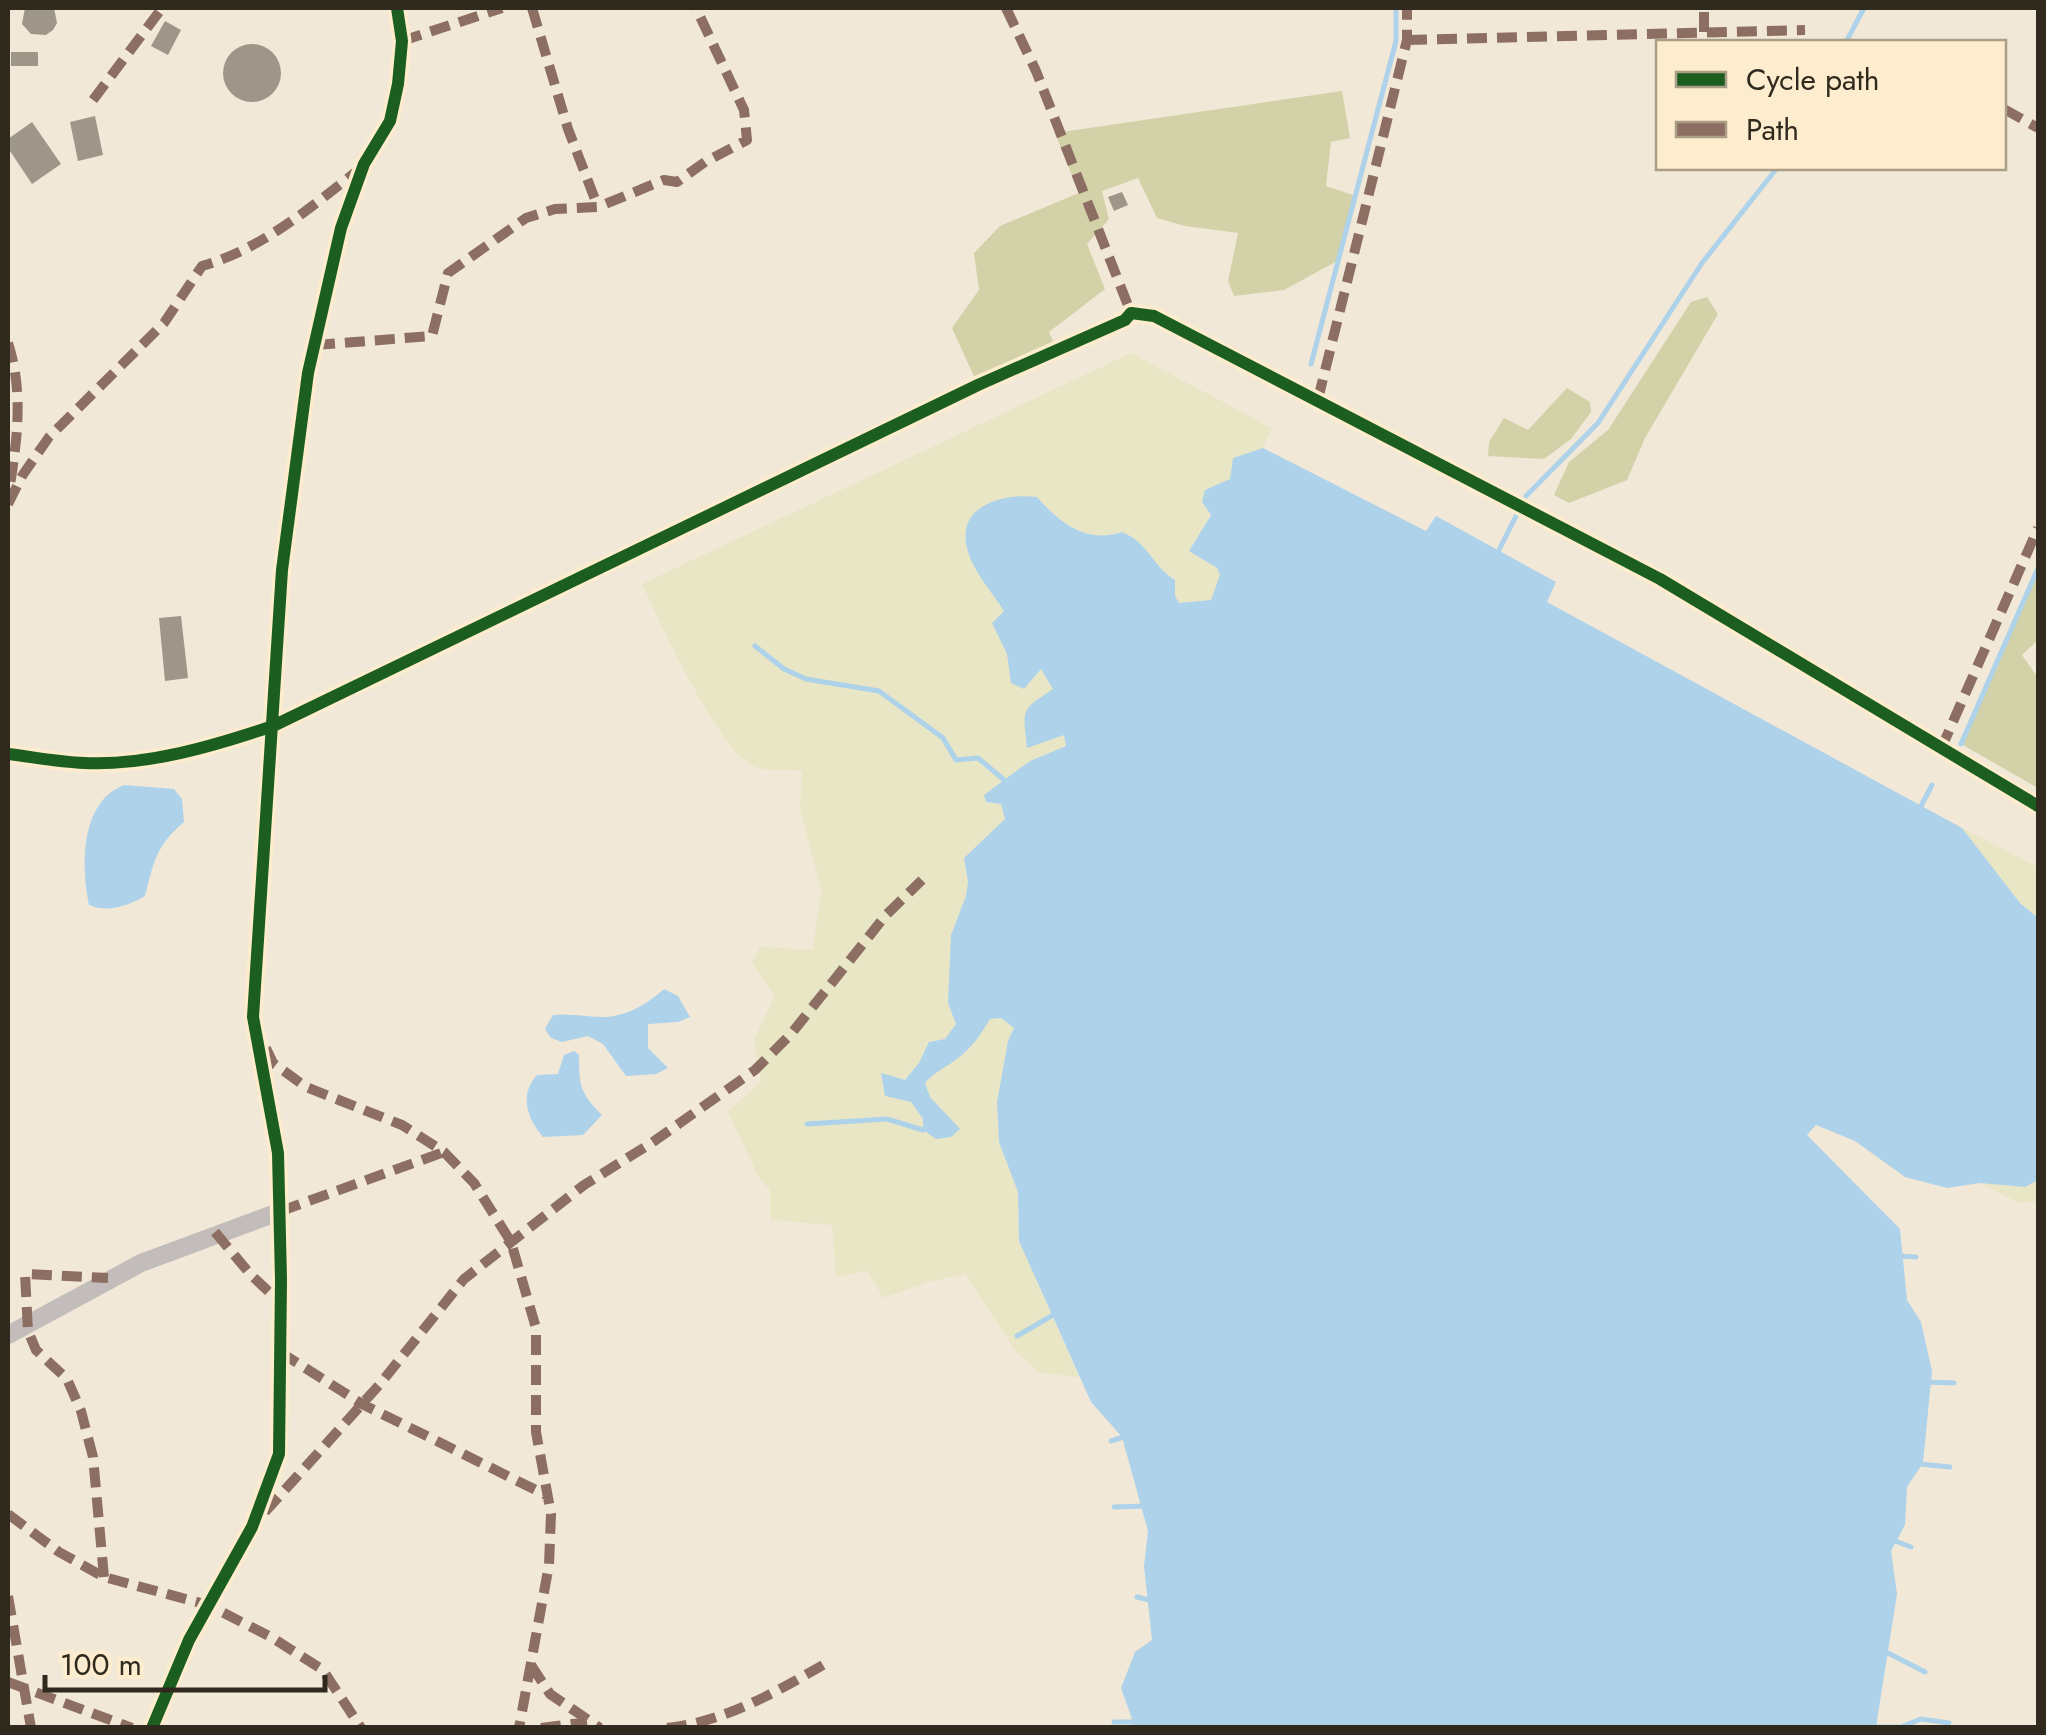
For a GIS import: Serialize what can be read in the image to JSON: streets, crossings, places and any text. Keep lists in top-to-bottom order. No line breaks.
{"legend":["Cycle path","Path"],"scale_bar":"100 m"}
